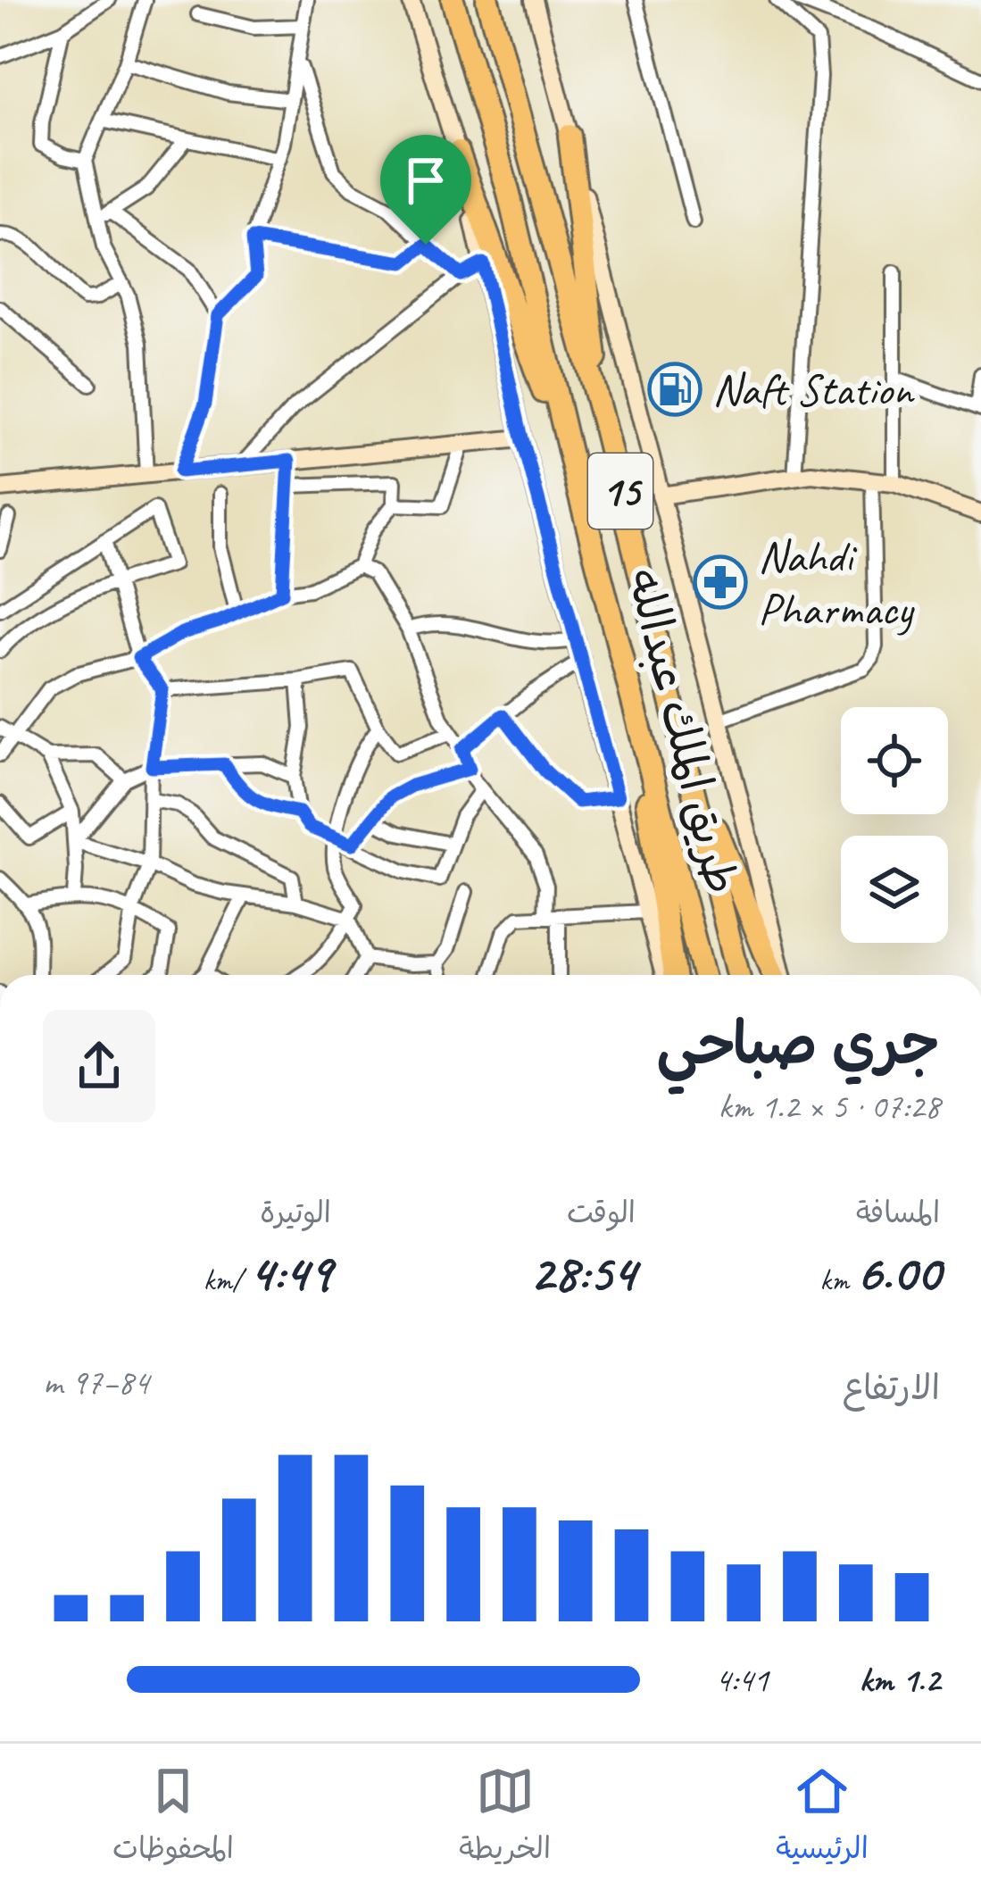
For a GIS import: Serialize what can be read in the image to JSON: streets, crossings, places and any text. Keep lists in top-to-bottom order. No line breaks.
{"streets":{"highway":["15","طريق الملك عبدالله"]},"places":{"fuel station":["Naft Station"],"pharmacy":["Nahdi Pharmacy"]},"page":{"heading":["جري صباحي","07:28 · 5 × 1.2 km"],"stats":[["المسافة","6.00 km"],["الوقت","28:54"],["الوتيرة","4:49 /km"]],"chart":["الارتفاع","84–97 m"],"list":[{"name":"1.2 km","note":"4:41"}],"tabs":["الرئيسية","الخريطة","المحفوظات"]}}
